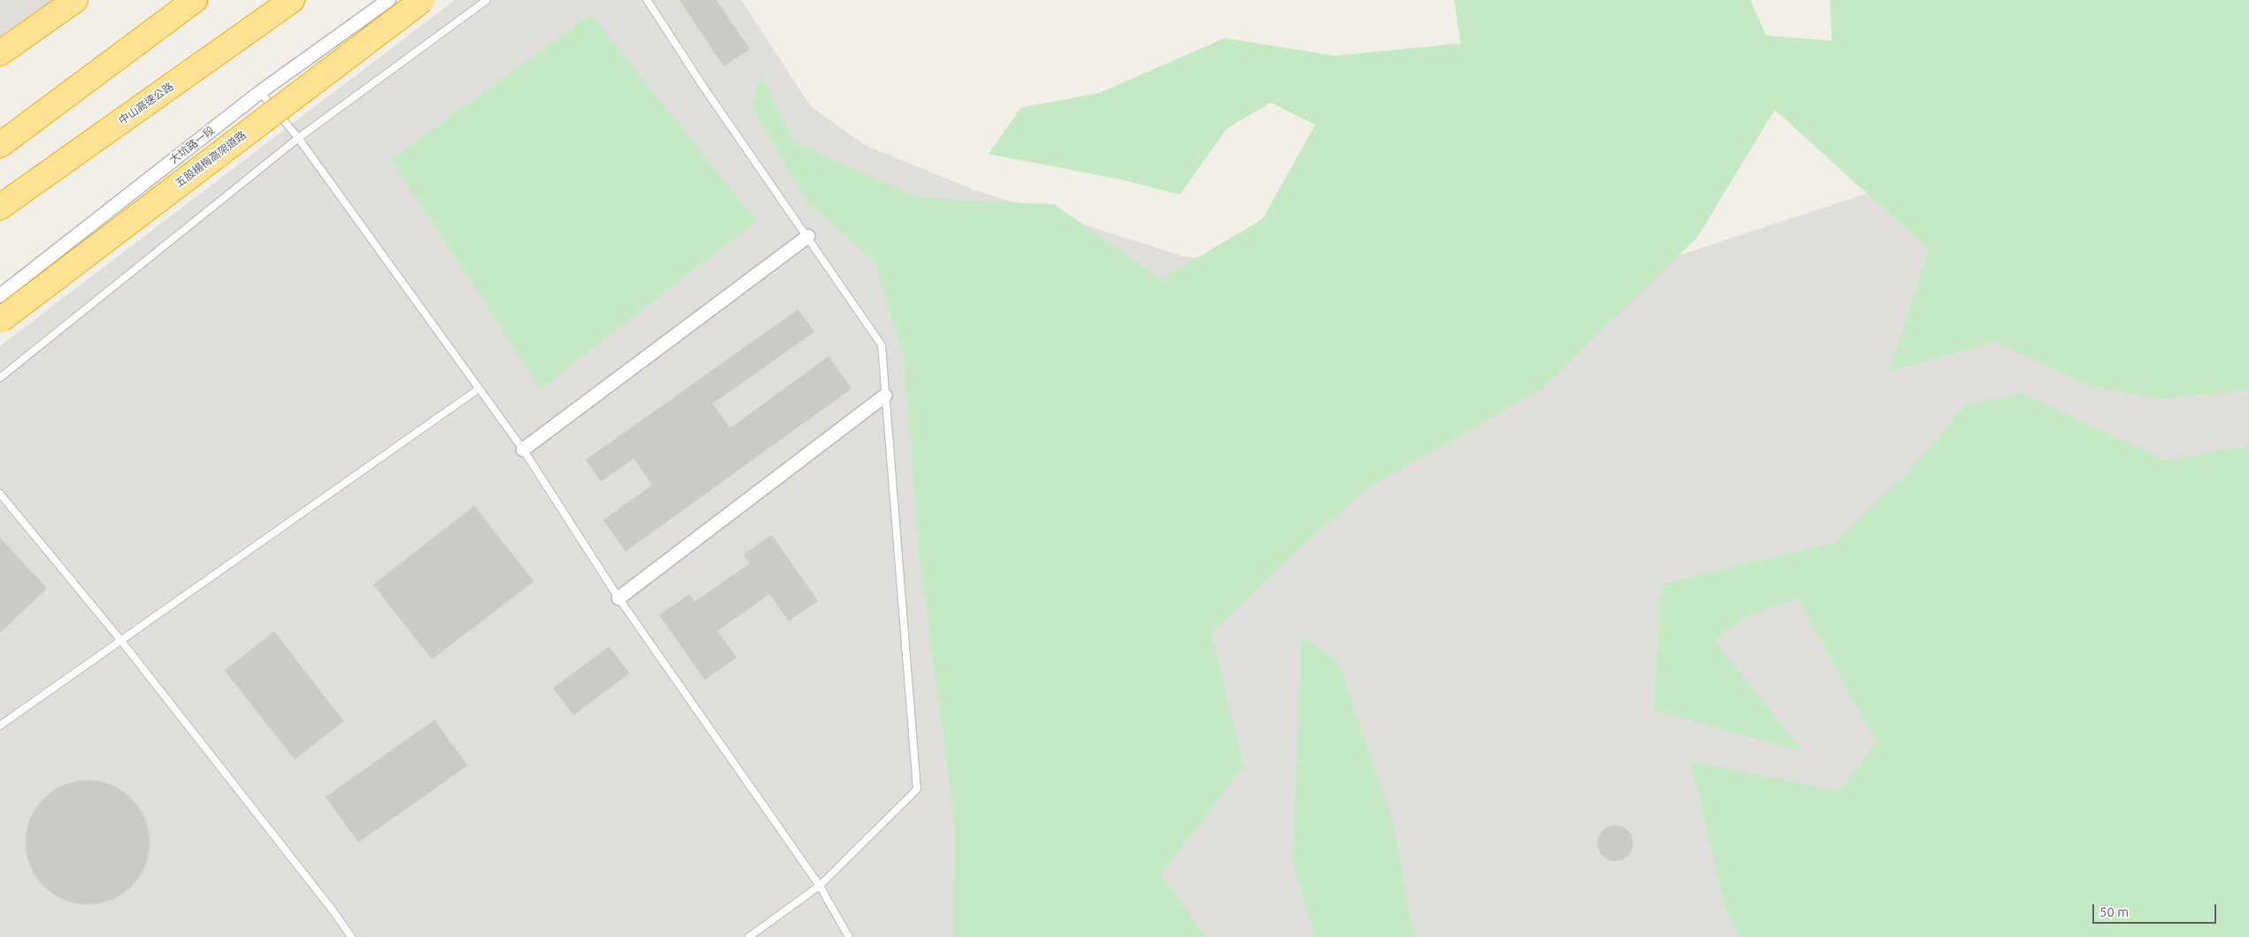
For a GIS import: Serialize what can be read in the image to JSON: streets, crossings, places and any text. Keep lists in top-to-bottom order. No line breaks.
{"streets":{"highway":["中山高速公路","五股楊梅高架道路"],"street":["大坑路一段"]},"scale_bar":"50 m"}
